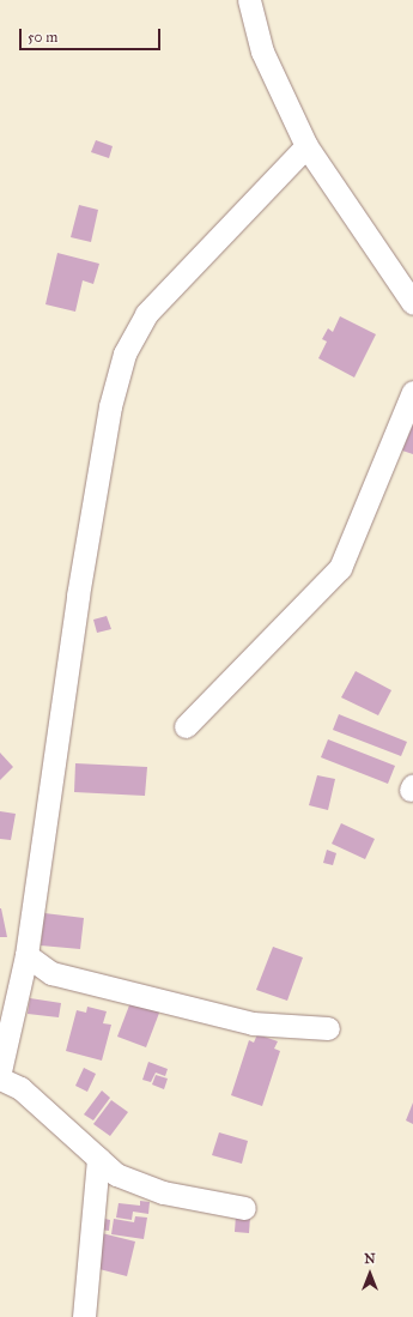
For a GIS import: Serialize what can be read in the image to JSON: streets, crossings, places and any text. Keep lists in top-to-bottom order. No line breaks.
{"scale_bar":"50 m","north":"top"}
